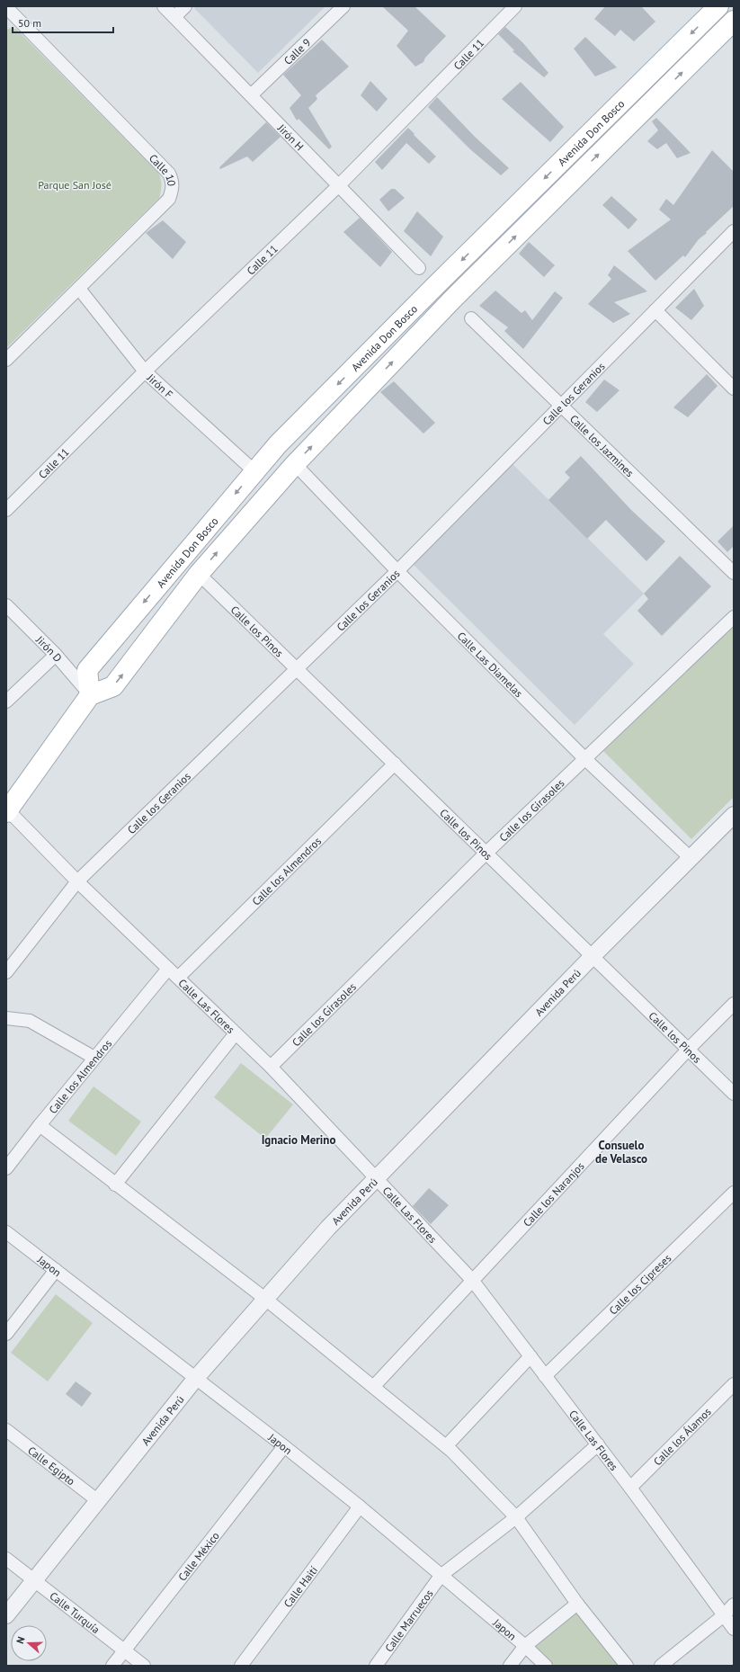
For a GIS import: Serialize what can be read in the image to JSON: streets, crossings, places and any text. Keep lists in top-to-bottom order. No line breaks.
{"streets":{"main road":["Avenida Don Bosco"],"street":["Calle 9","Calle 11","Jirón H","Calle 10","Jirón F","Calle los Geranios","Calle los Jazmines","Calle los Pinos","Jirón D","Calle Las Diamelas","Calle los Girasoles","Calle los Almendros","Avenida Perú","Calle Las Flores","Calle los Naranjos","Japon","Calle los Cipreses","Calle los Álamos","Calle Egipto","Calle México","Calle Haití","Calle Turquía","Calle Marruecos"]},"crossings":[["Calle 9","Jirón H"],["Calle 11","Jirón H"],["Calle 11","Jirón F"],["Avenida Don Bosco","Jirón F"],["Avenida Don Bosco","Calle los Pinos"],["Avenida Don Bosco","Jirón D"],["Avenida Don Bosco","Calle Las Diamelas"],["Calle 10","Jirón F"],["Calle los Geranios","Calle los Jazmines"],["Calle los Geranios","Calle los Pinos"],["Calle los Geranios","Calle Las Diamelas"],["Calle los Geranios","Calle Las Flores"],["Calle los Pinos","Calle los Girasoles"],["Calle los Pinos","Calle los Almendros"],["Calle los Pinos","Avenida Perú"],["Calle los Pinos","Calle los Naranjos"],["Calle Las Diamelas","Calle los Girasoles"],["Calle Las Diamelas","Avenida Perú"],["Calle los Girasoles","Calle Las Flores"],["Calle los Almendros","Calle Las Flores"],["Avenida Perú","Calle Las Flores"],["Avenida Perú","Japon"],["Avenida Perú","Calle Egipto"],["Avenida Perú","Calle Turquía"],["Calle Las Flores","Calle los Naranjos"],["Calle Las Flores","Calle los Cipreses"],["Calle Las Flores","Calle los Álamos"],["Calle Las Flores","Calle Marruecos"],["Japon","Calle México"],["Japon","Calle Haití"],["Japon","Calle Marruecos"],["Calle México","Calle Turquía"]],"districts":["Ignacio Merino","Consuelo de Velasco"],"parks":["Parque San José"],"scale_bar":"50 m","north":"left"}
